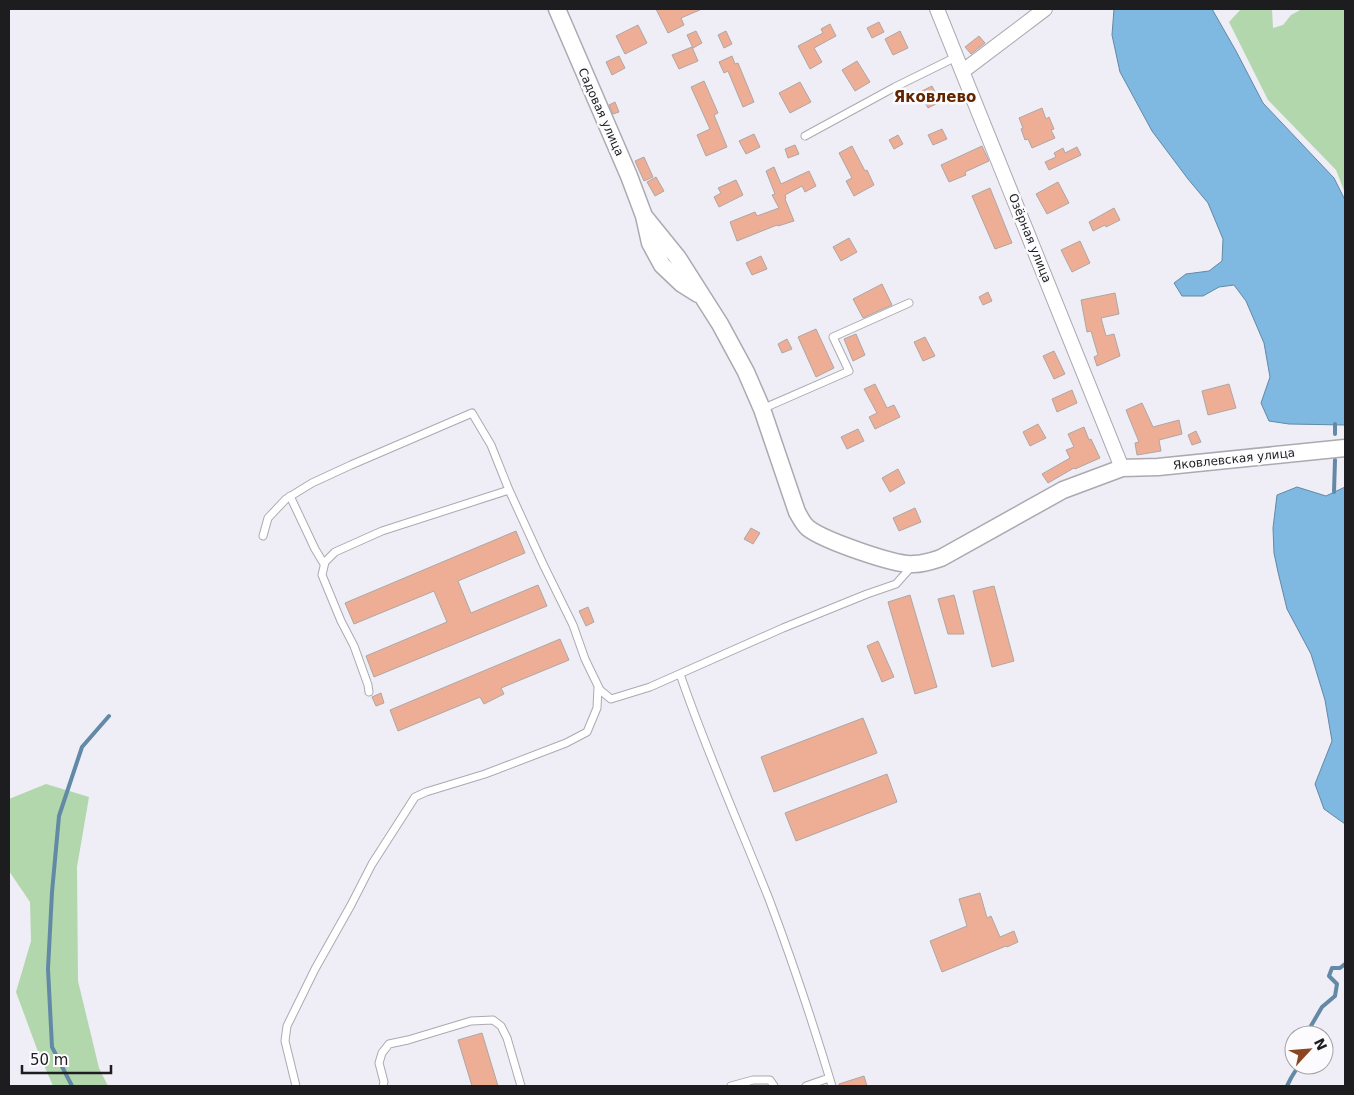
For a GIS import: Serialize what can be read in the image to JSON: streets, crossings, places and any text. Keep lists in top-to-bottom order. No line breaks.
{"streets":{"street":["Садовая улица","Озёрная улица","Яковлевская улица"]},"crossings":[["Садовая улица","Яковлевская улица"],["Озёрная улица","Яковлевская улица"]],"districts":["Яковлево"],"scale_bar":"50 m","north":"top right"}
